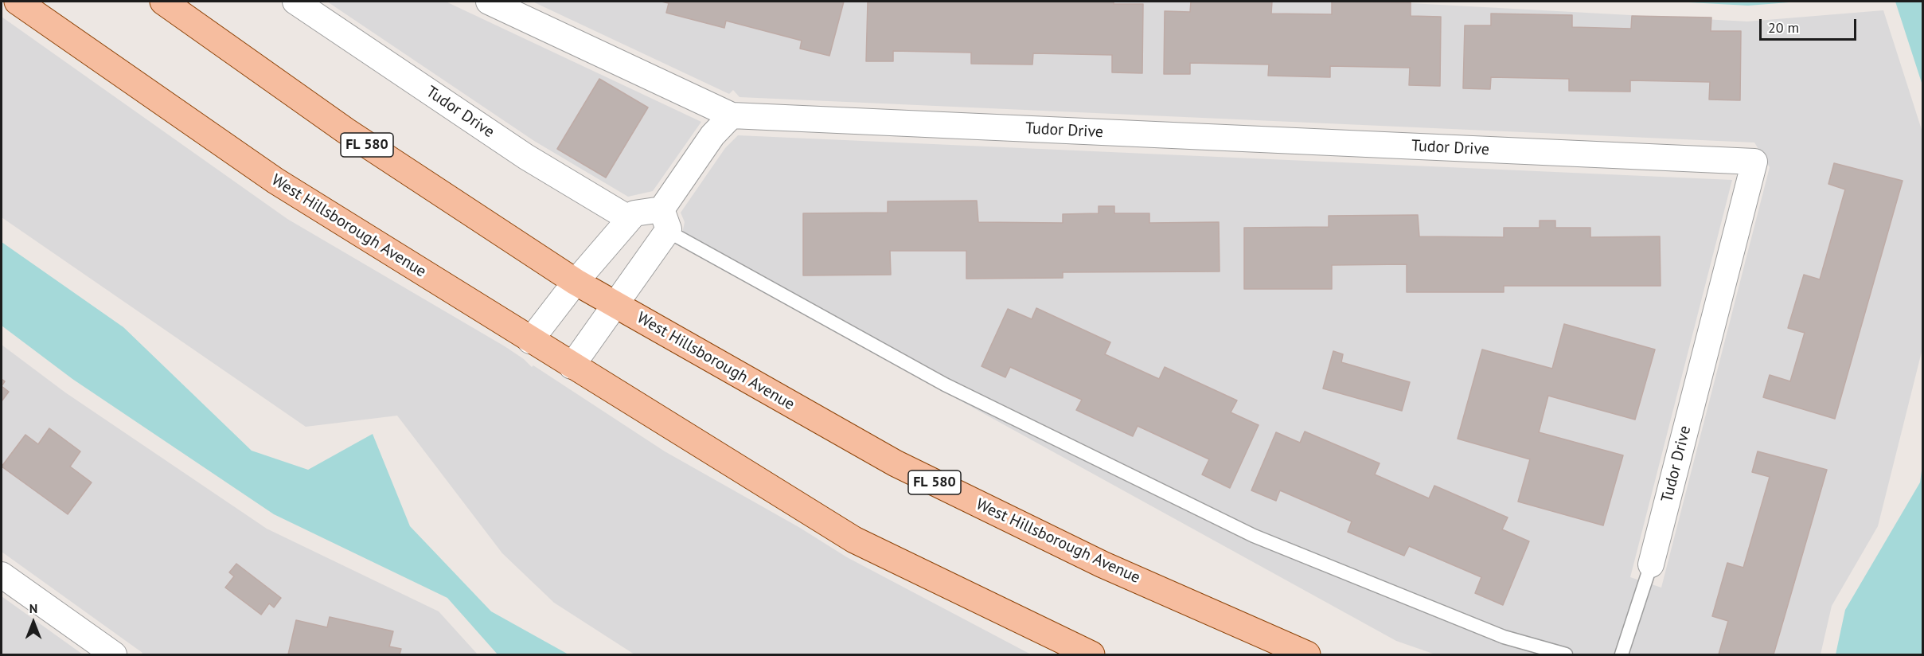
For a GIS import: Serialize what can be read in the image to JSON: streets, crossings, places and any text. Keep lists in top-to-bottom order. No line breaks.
{"streets":{"main road":["FL 580","West Hillsborough Avenue"],"street":["Tudor Drive"]},"scale_bar":"20 m","north":"top"}
